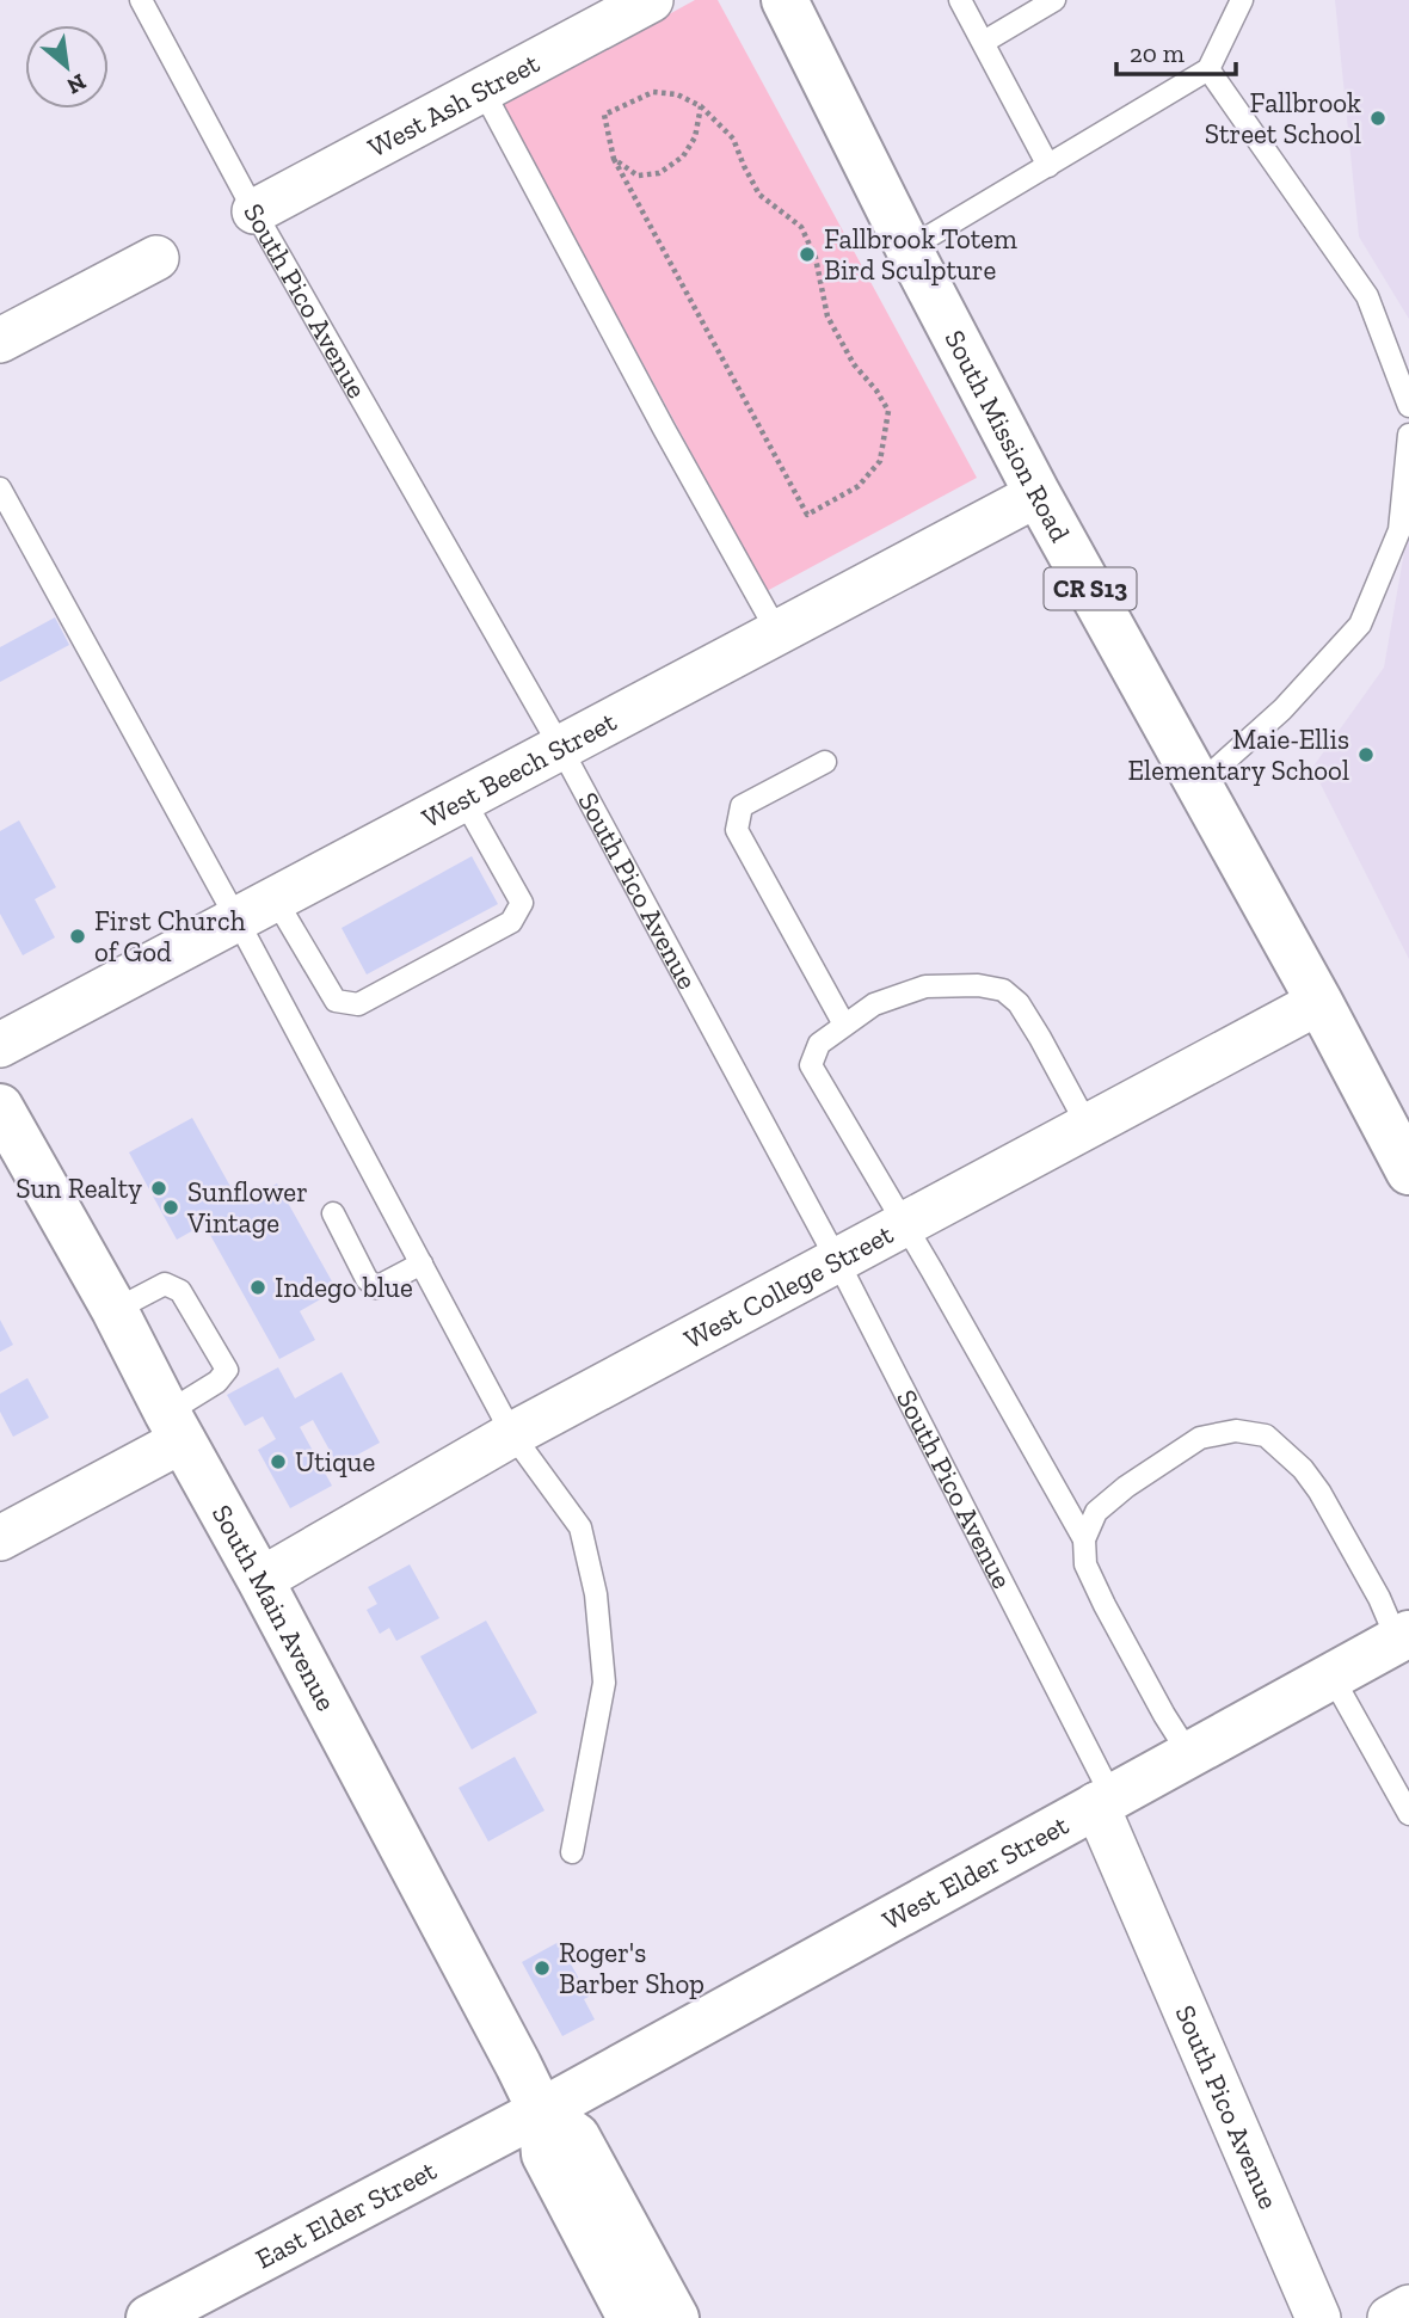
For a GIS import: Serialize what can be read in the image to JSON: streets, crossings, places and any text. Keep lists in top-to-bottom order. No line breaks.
{"streets":{"main road":["South Mission Road","CR S13","South Main Avenue","West Elder Street","East Elder Street"],"street":["West Ash Street","South Pico Avenue","West Beech Street","West College Street"]},"crossings":[["West Ash Street","South Pico Avenue"],["South Pico Avenue","West Beech Street"],["South Pico Avenue","West College Street"],["South Pico Avenue","West Elder Street"],["South Mission Road","West Beech Street"],["South Mission Road","West College Street"],["West College Street","South Main Avenue"],["South Main Avenue","West Elder Street"],["South Main Avenue","East Elder Street"],["West Elder Street","East Elder Street"]],"places":["Fallbrook Street School","Fallbrook Totem Bird Sculpture","Maie-Ellis Elementary School","First Church of God","Sun Realty","Sunflower Vintage","Indego blue","Utique","Roger's Barber Shop"],"scale_bar":"20 m","north":"bottom right"}
